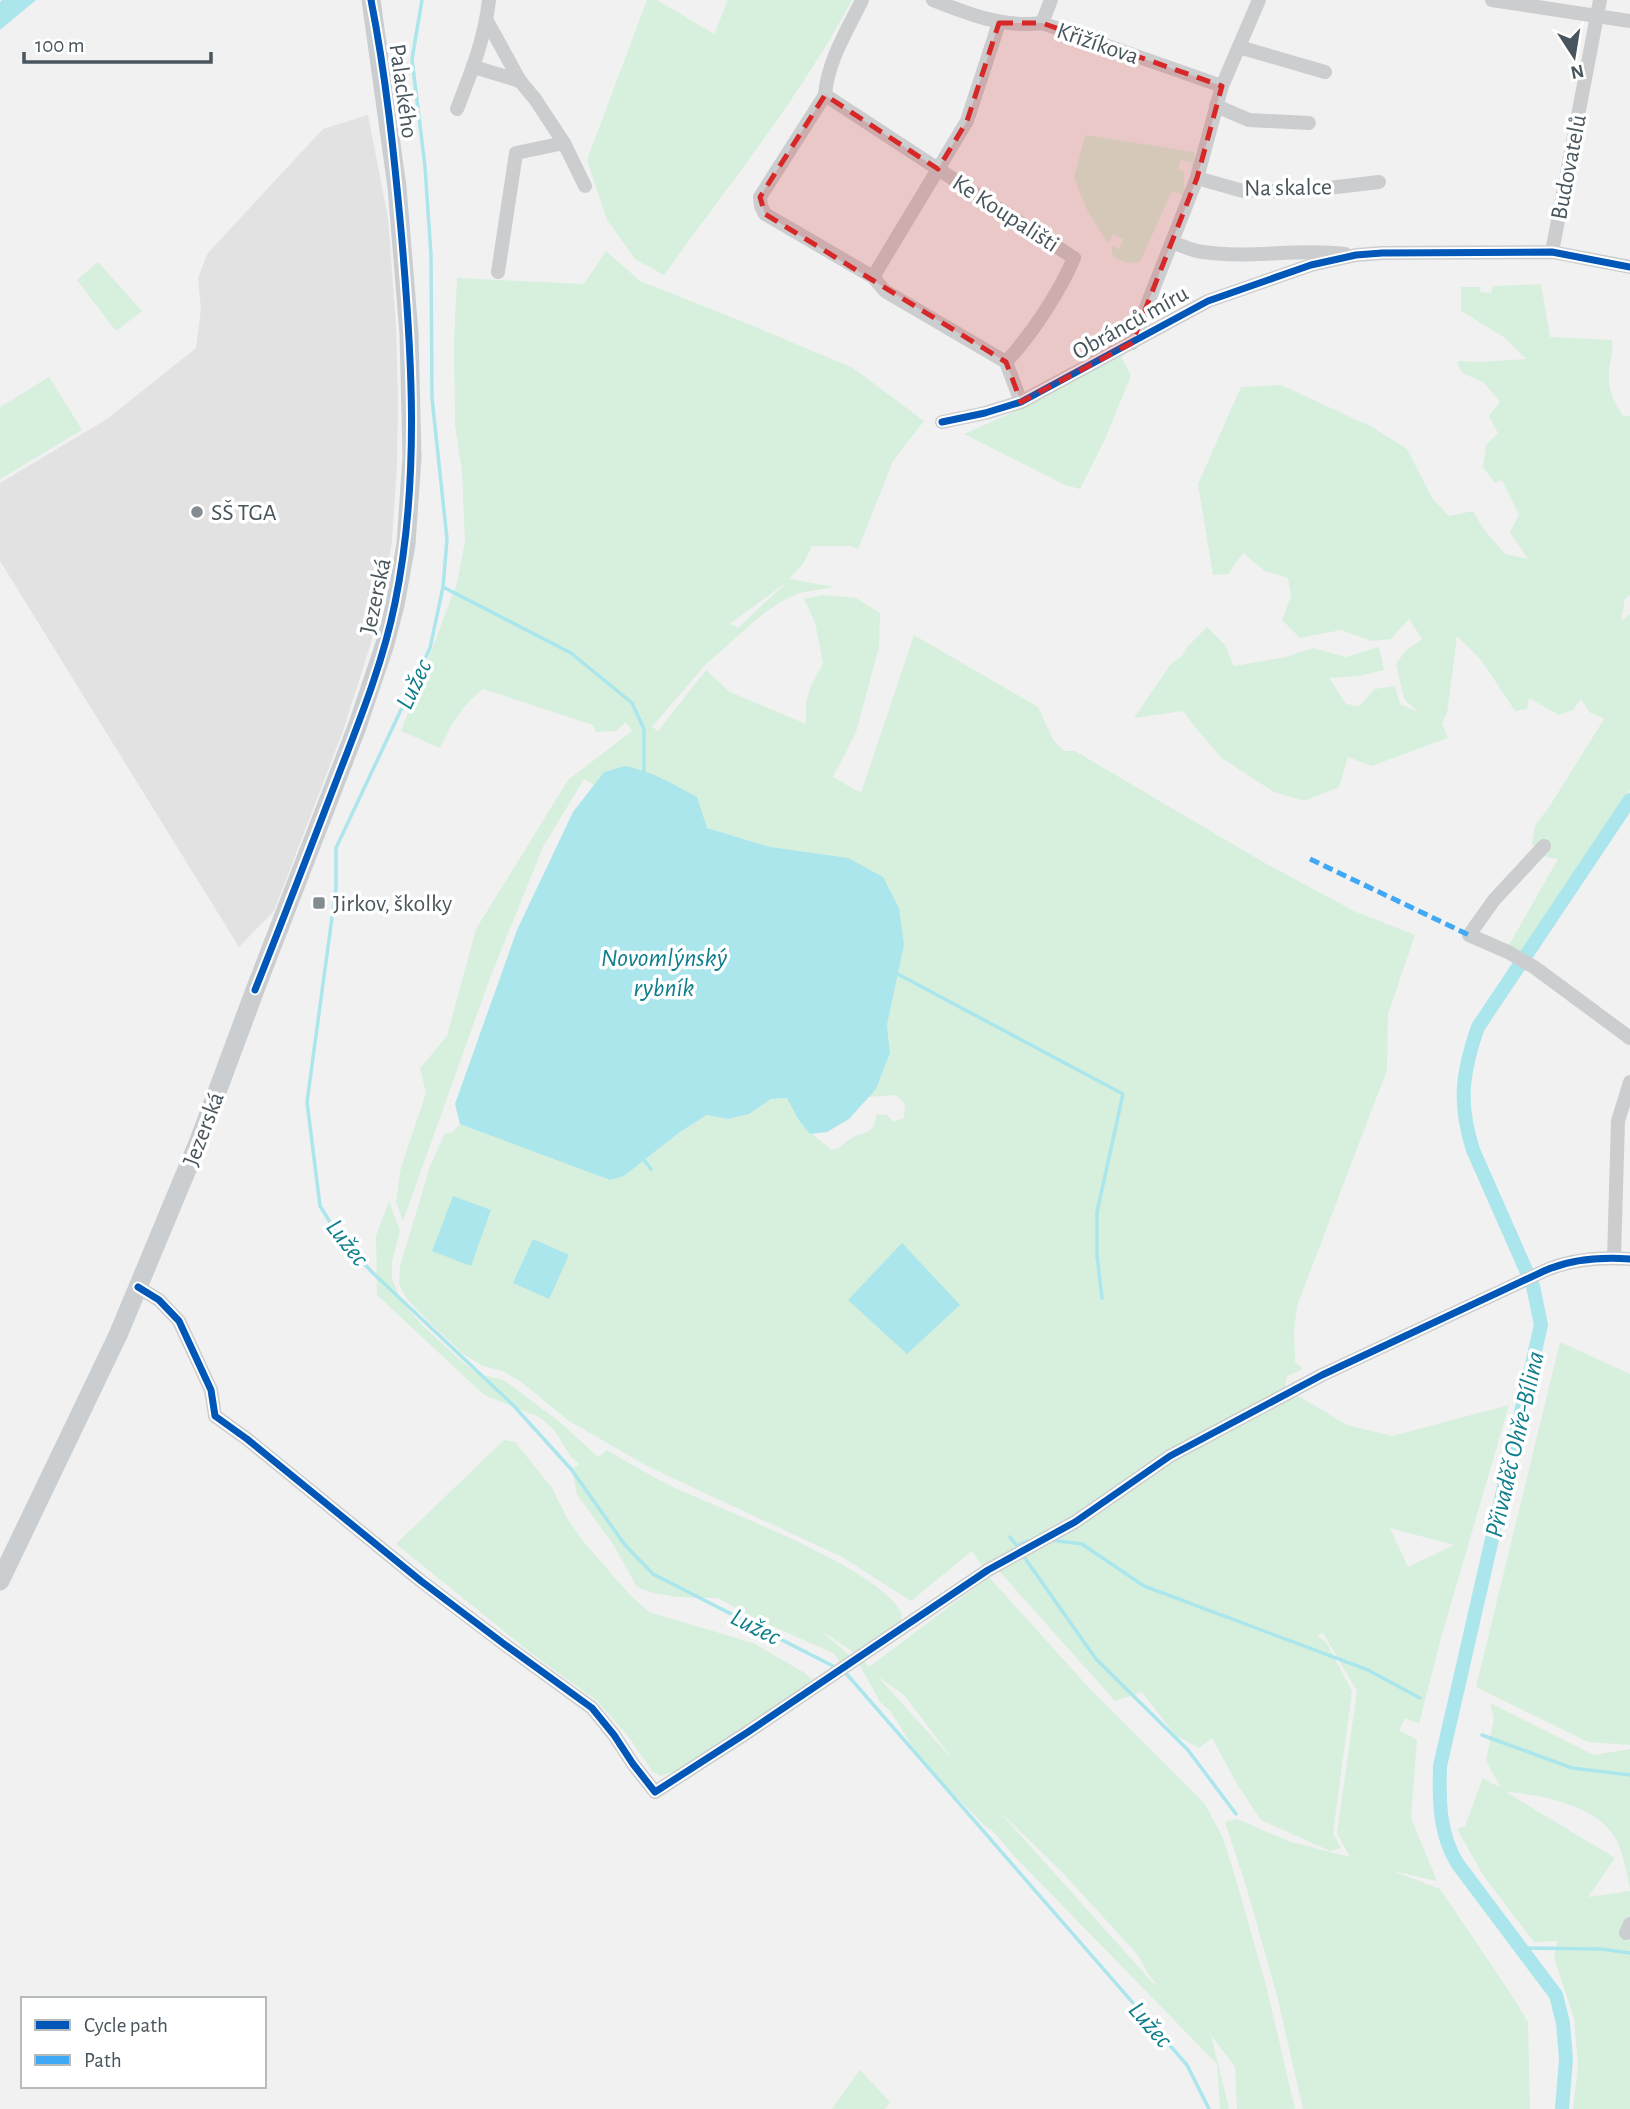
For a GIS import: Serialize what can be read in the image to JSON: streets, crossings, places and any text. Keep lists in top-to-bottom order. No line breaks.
{"streets":{"street":["Křižíkova","Palackého","Budovatelů","Na skalce","Ke Koupališti","Obránců míru","Jezerská"]},"crossings":[["Křižíkova","Ke Koupališti"],["Palackého","Jezerská"],["Budovatelů","Obránců míru"]],"water":["Lužec","Novomlýnský rybník","Přivaděč Ohře-Bílina"],"places":{"other":["SŠ TGA"],"transit":["Jirkov, školky"]},"legend":["Cycle path","Path"],"scale_bar":"100 m","north":"bottom"}
